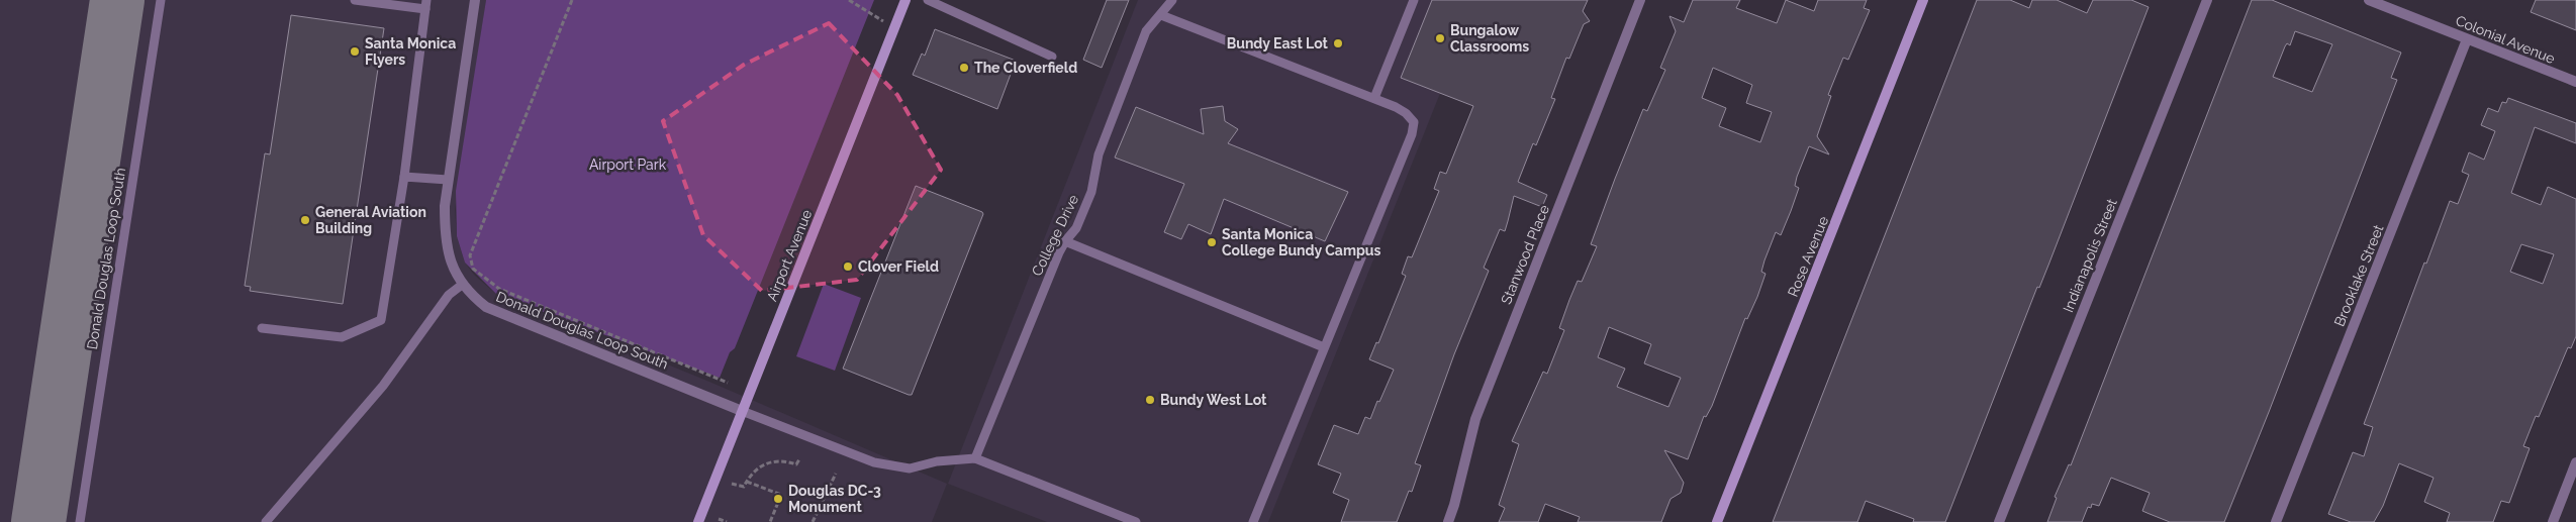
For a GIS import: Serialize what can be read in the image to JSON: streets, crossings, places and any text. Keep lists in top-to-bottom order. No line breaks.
{"streets":{"street":["Colonial Avenue","Stanwood Place","Airport Avenue","Indianapolis Street","Rose Avenue","Donald Douglas Loop South","Brooklake Street"],"lane":["College Drive"]},"crossings":[["Colonial Avenue","Brooklake Street"],["Airport Avenue","Donald Douglas Loop South"]],"parks":["Airport Park"],"places":["Bungalow Classrooms","Bundy East Lot","Santa Monica Flyers","The Cloverfield","General Aviation Building","Santa Monica College Bundy Campus","Clover Field","Bundy West Lot","Douglas DC-3 Monument"]}
